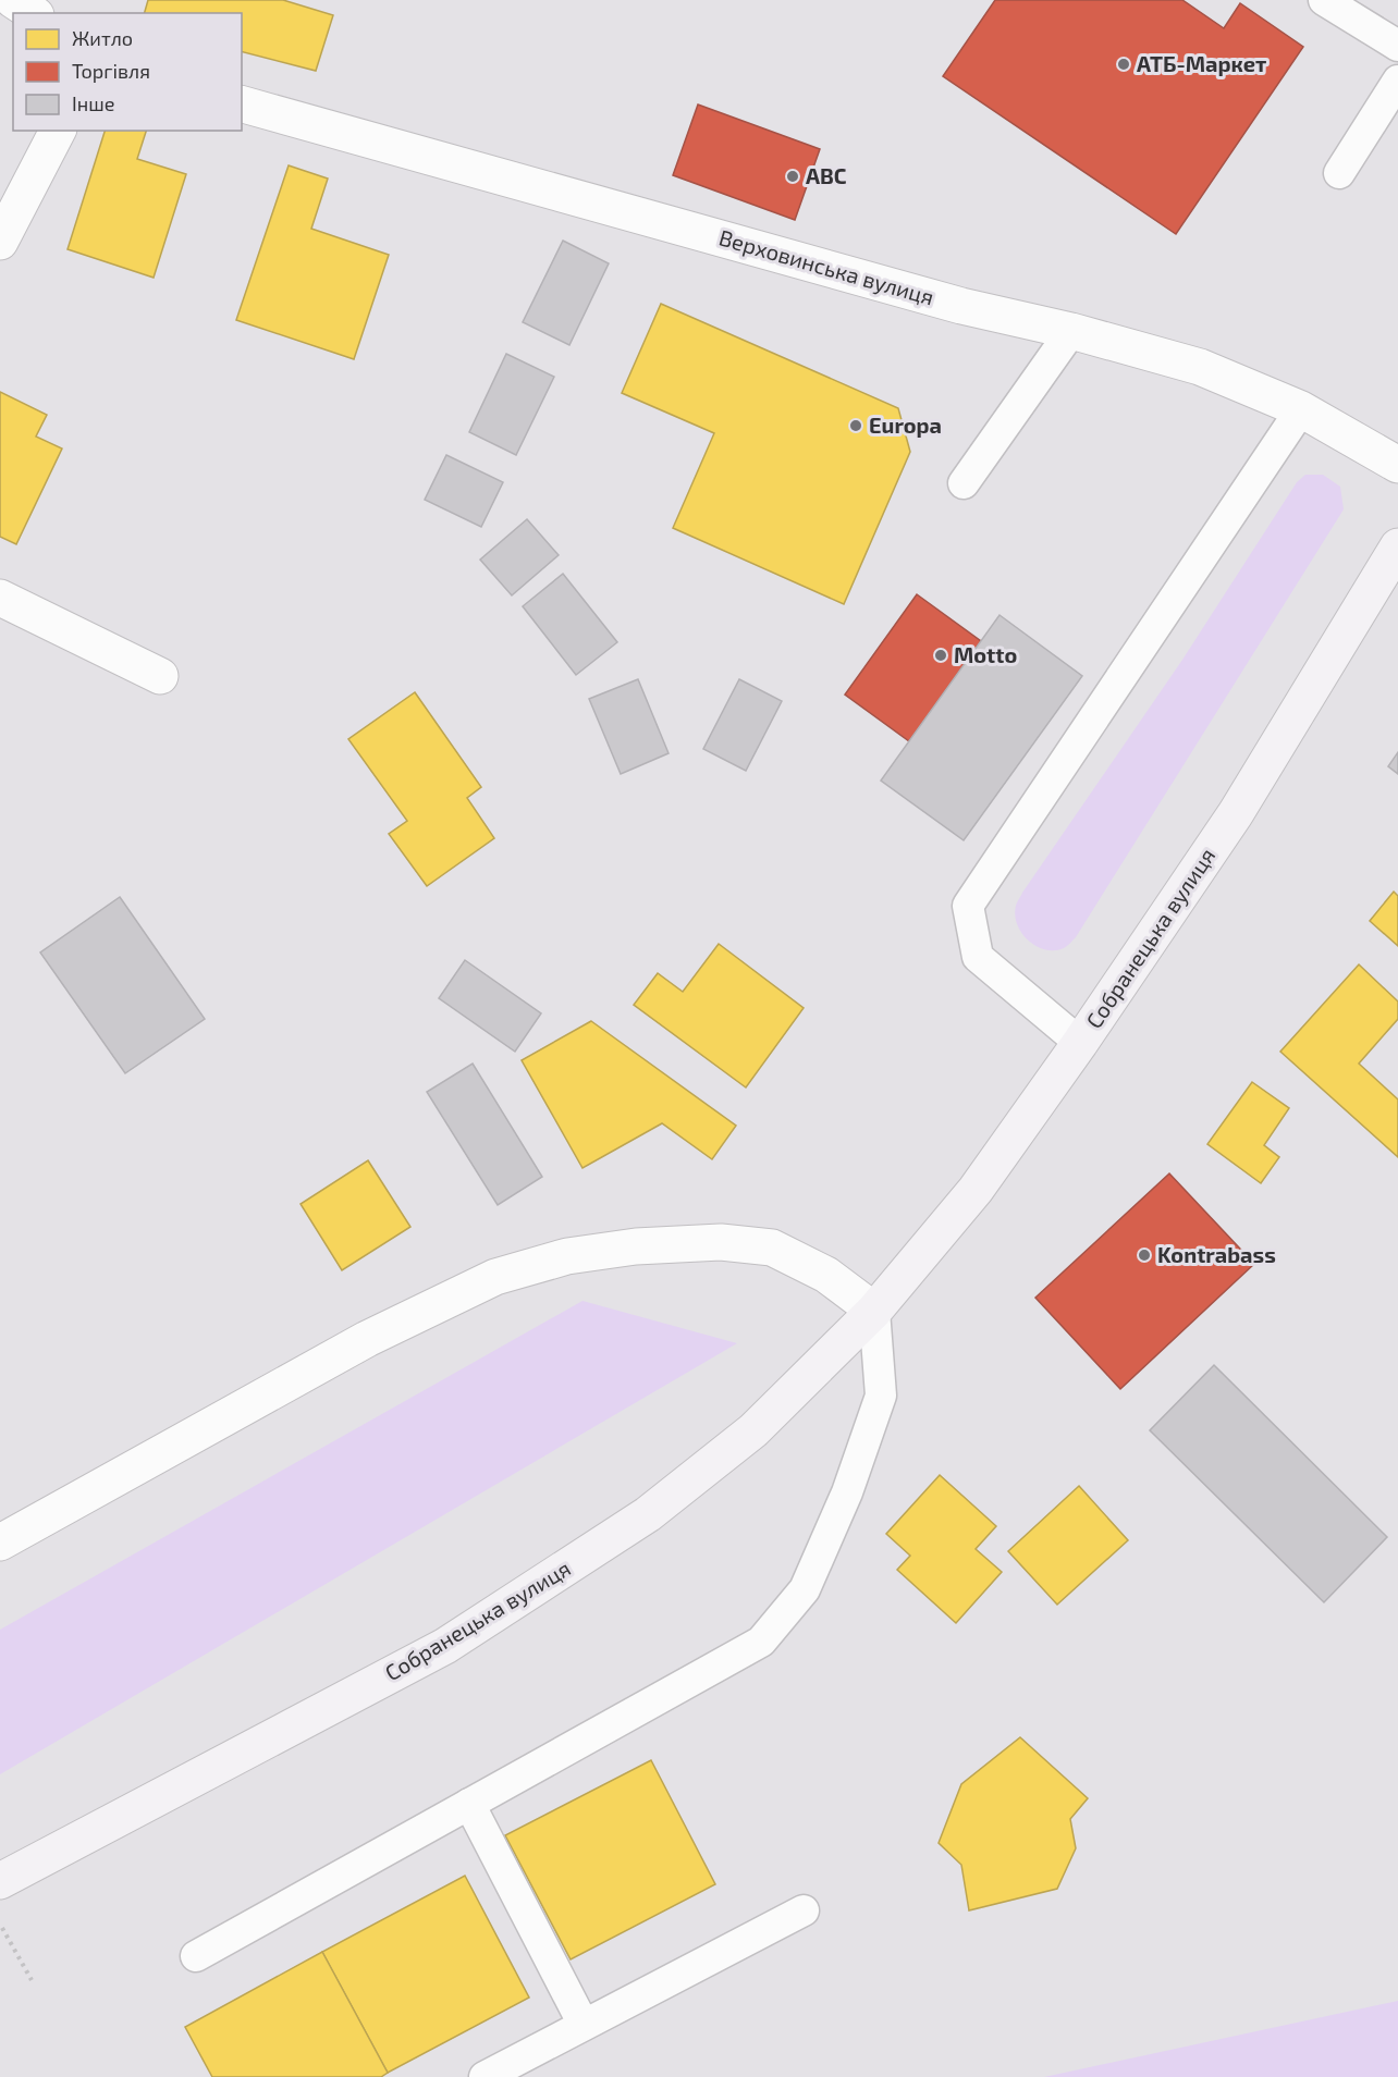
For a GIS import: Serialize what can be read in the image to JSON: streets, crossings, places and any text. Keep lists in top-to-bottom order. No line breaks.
{"streets":{"main road":["Собранецька вулиця"],"street":["Верховинська вулиця"]},"places":["АТБ-Маркет","ABC","Europa","Motto","Kontrabass"],"legend":["Житло","Торгівля","Інше"]}
